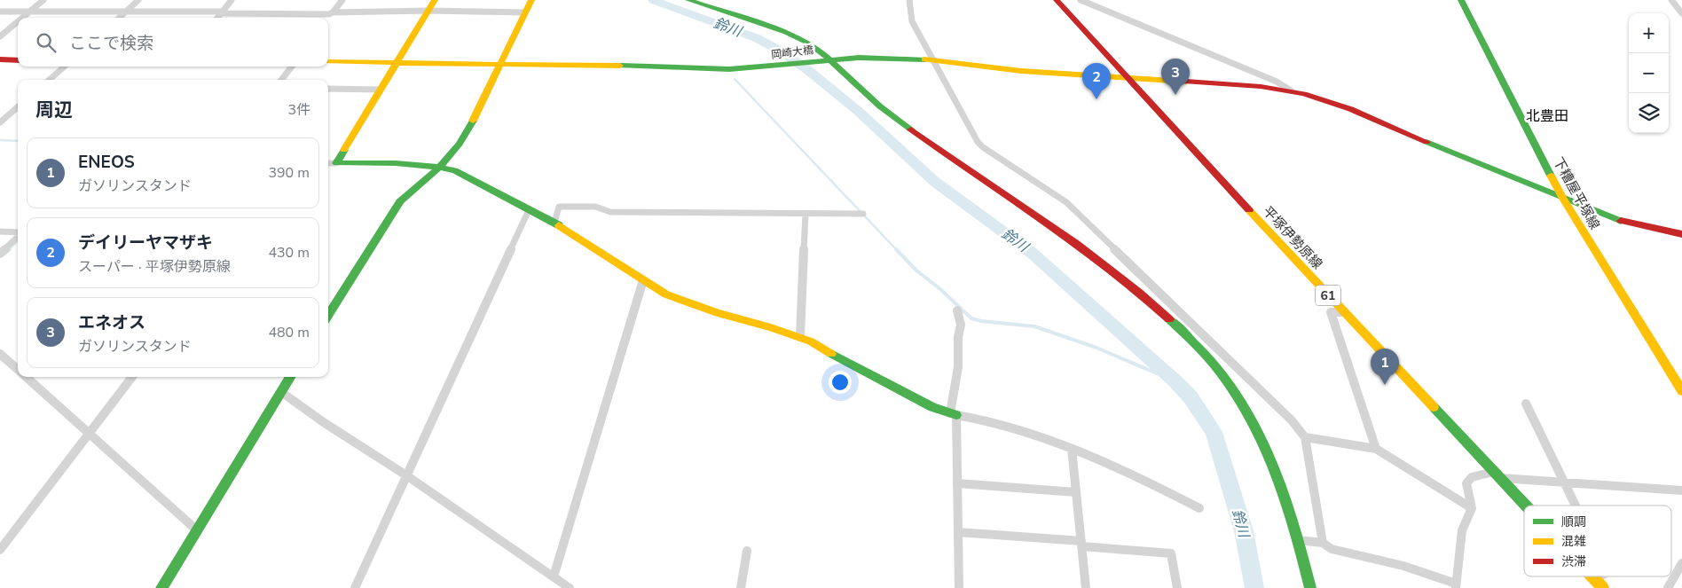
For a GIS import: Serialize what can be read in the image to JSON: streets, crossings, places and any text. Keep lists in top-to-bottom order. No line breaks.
{"streets":{"street":["岡崎大橋","下糟屋平塚線","平塚伊勢原線","61"]},"crossings":[["岡崎大橋","下糟屋平塚線"],["岡崎大橋","平塚伊勢原線"]],"districts":["北豊田"],"water":["鈴川"],"legend":["順調","混雑","渋滞"],"page":{"map_buttons":["+","−"],"search":"ここで検索","pins":["3","2","1"],"heading":["周辺","3件"],"list":[{"mark":"1","name":"ENEOS","note":"ガソリンスタンド","value":"390 m"},{"mark":"2","name":"デイリーヤマザキ","note":"スーパー · 平塚伊勢原線","value":"430 m"},{"mark":"3","name":"エネオス","note":"ガソリンスタンド","value":"480 m"}]}}
